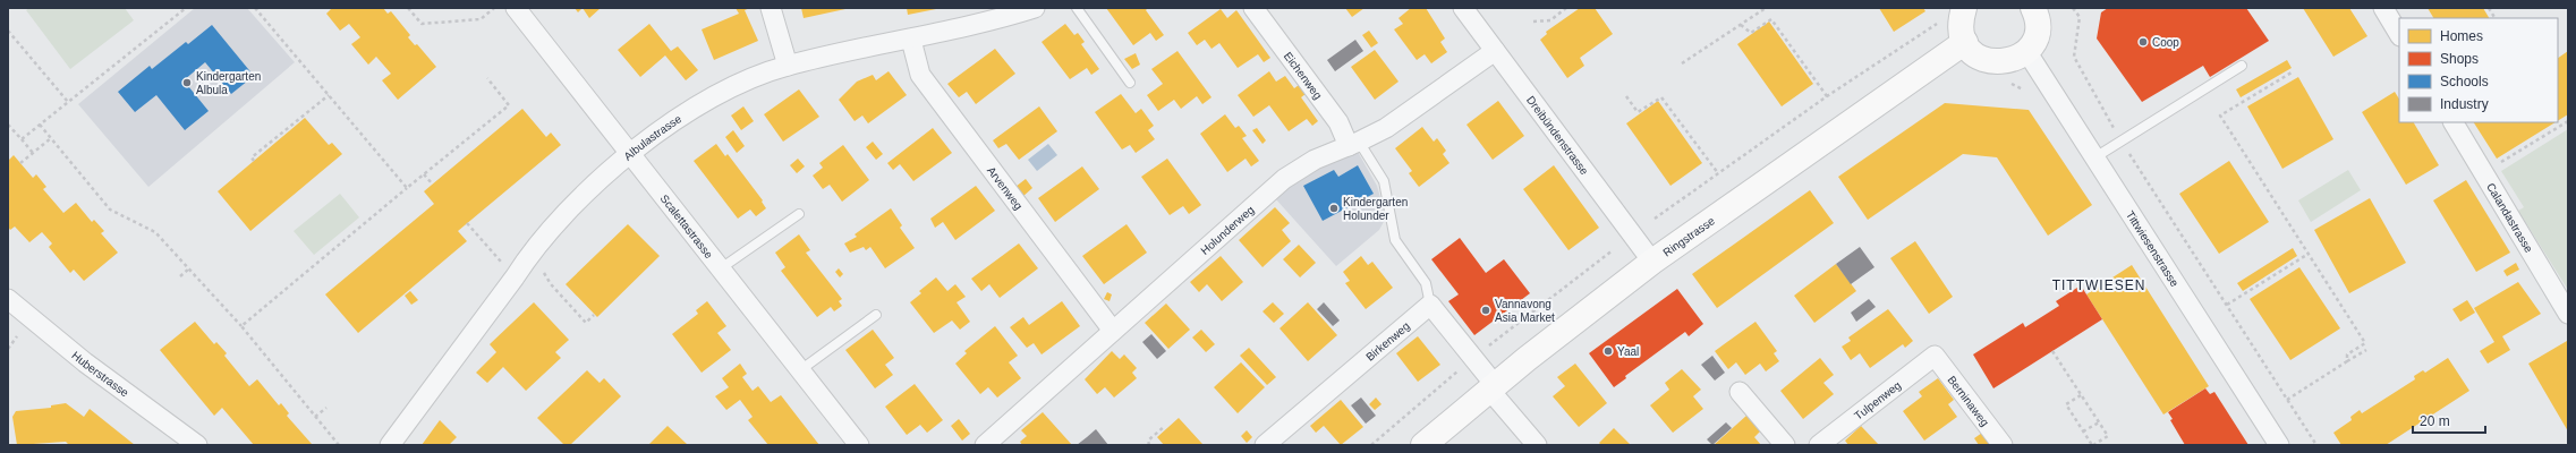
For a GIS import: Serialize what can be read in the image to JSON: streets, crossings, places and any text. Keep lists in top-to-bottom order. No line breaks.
{"streets":{"main road":["Ringstrasse"],"street":["Eichenweg","Dreibündenstrasse","Albulastrasse","Arvenweg","Calandastrasse","Scalettastrasse","Holunderweg","Tittwiesenstrasse","Birkenweg","Huberstrasse","Tulpenweg","Berninaweg"]},"crossings":[["Eichenweg","Holunderweg"],["Dreibündenstrasse","Holunderweg"],["Dreibündenstrasse","Ringstrasse"],["Albulastrasse","Arvenweg"],["Albulastrasse","Scalettastrasse"],["Arvenweg","Holunderweg"],["Tulpenweg","Berninaweg"]],"districts":["TITTWIESEN"],"places":["Coop","Kindergarten Albula","Kindergarten Holunder","Vannavong Asia Market","Yaal"],"legend":["Homes","Shops","Schools","Industry"],"scale_bar":"20 m"}
